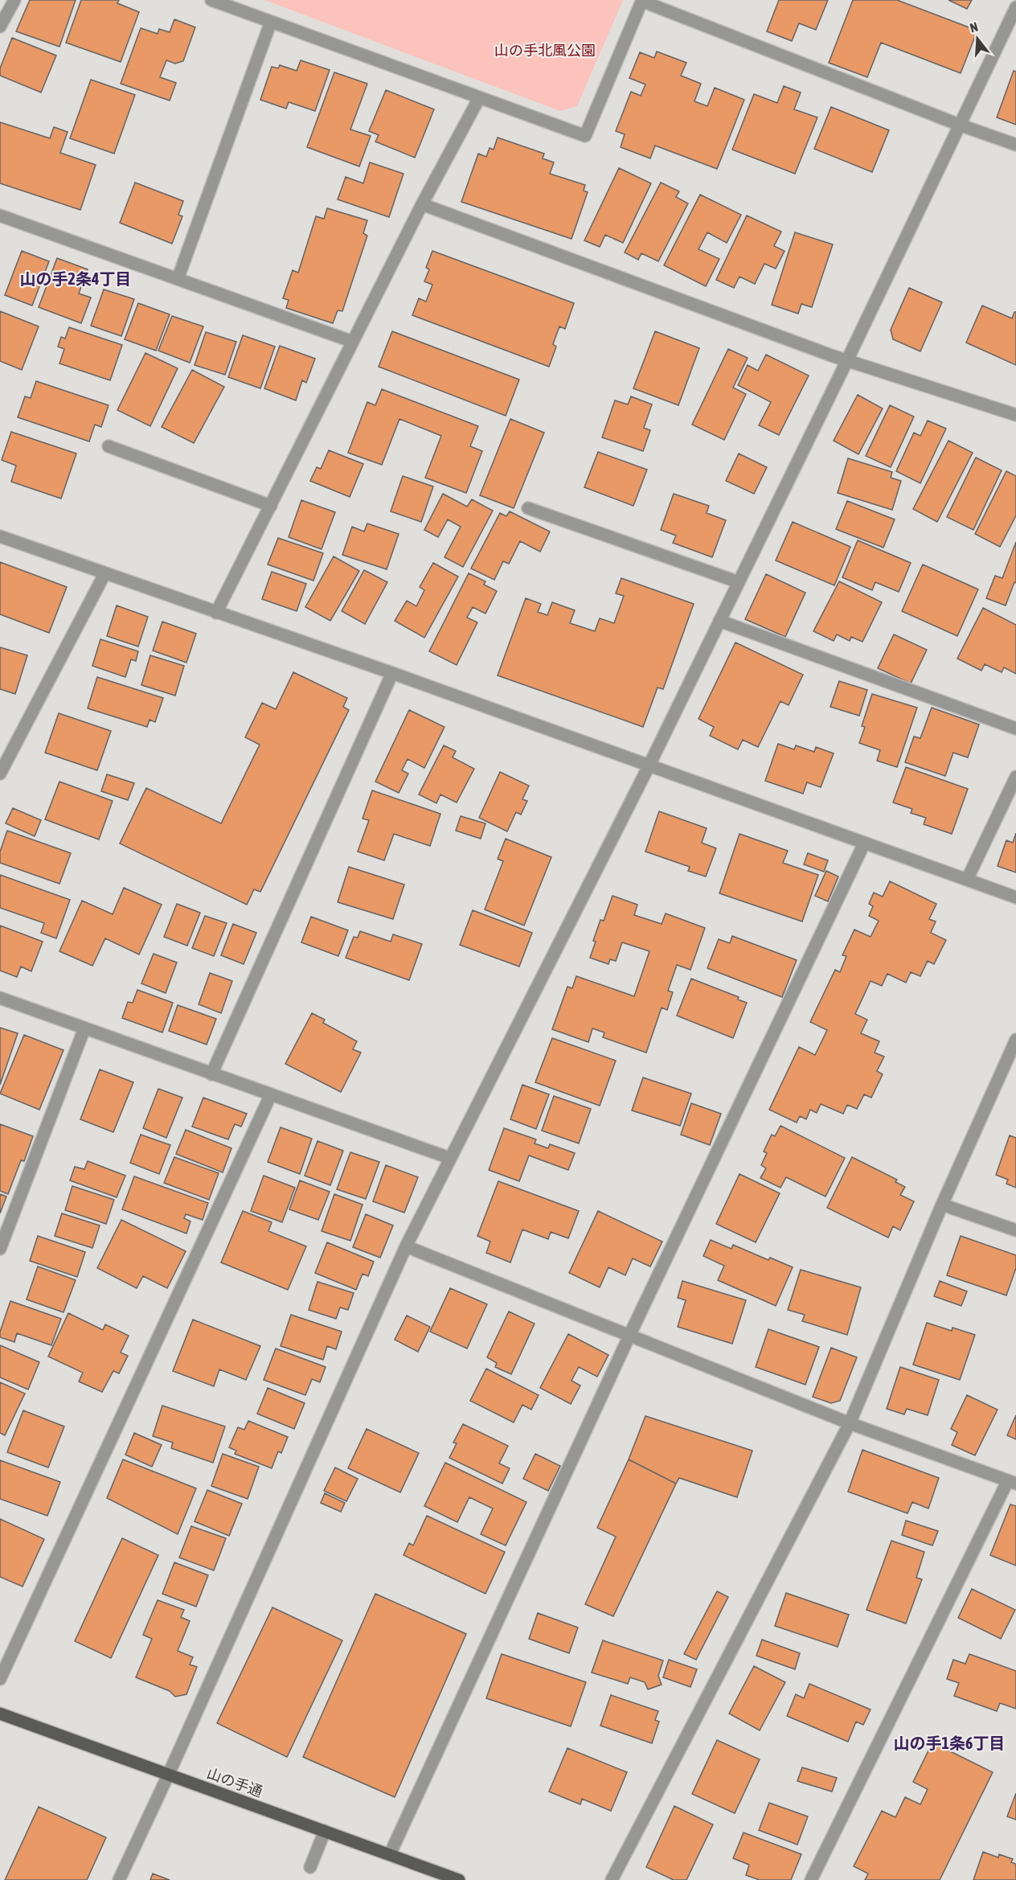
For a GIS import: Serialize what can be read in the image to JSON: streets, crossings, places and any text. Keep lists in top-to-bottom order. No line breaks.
{"streets":{"main road":["山の手通"]},"districts":["山の手2条4丁目","山の手1条6丁目"],"parks":["山の手北風公園"],"north":"top"}
